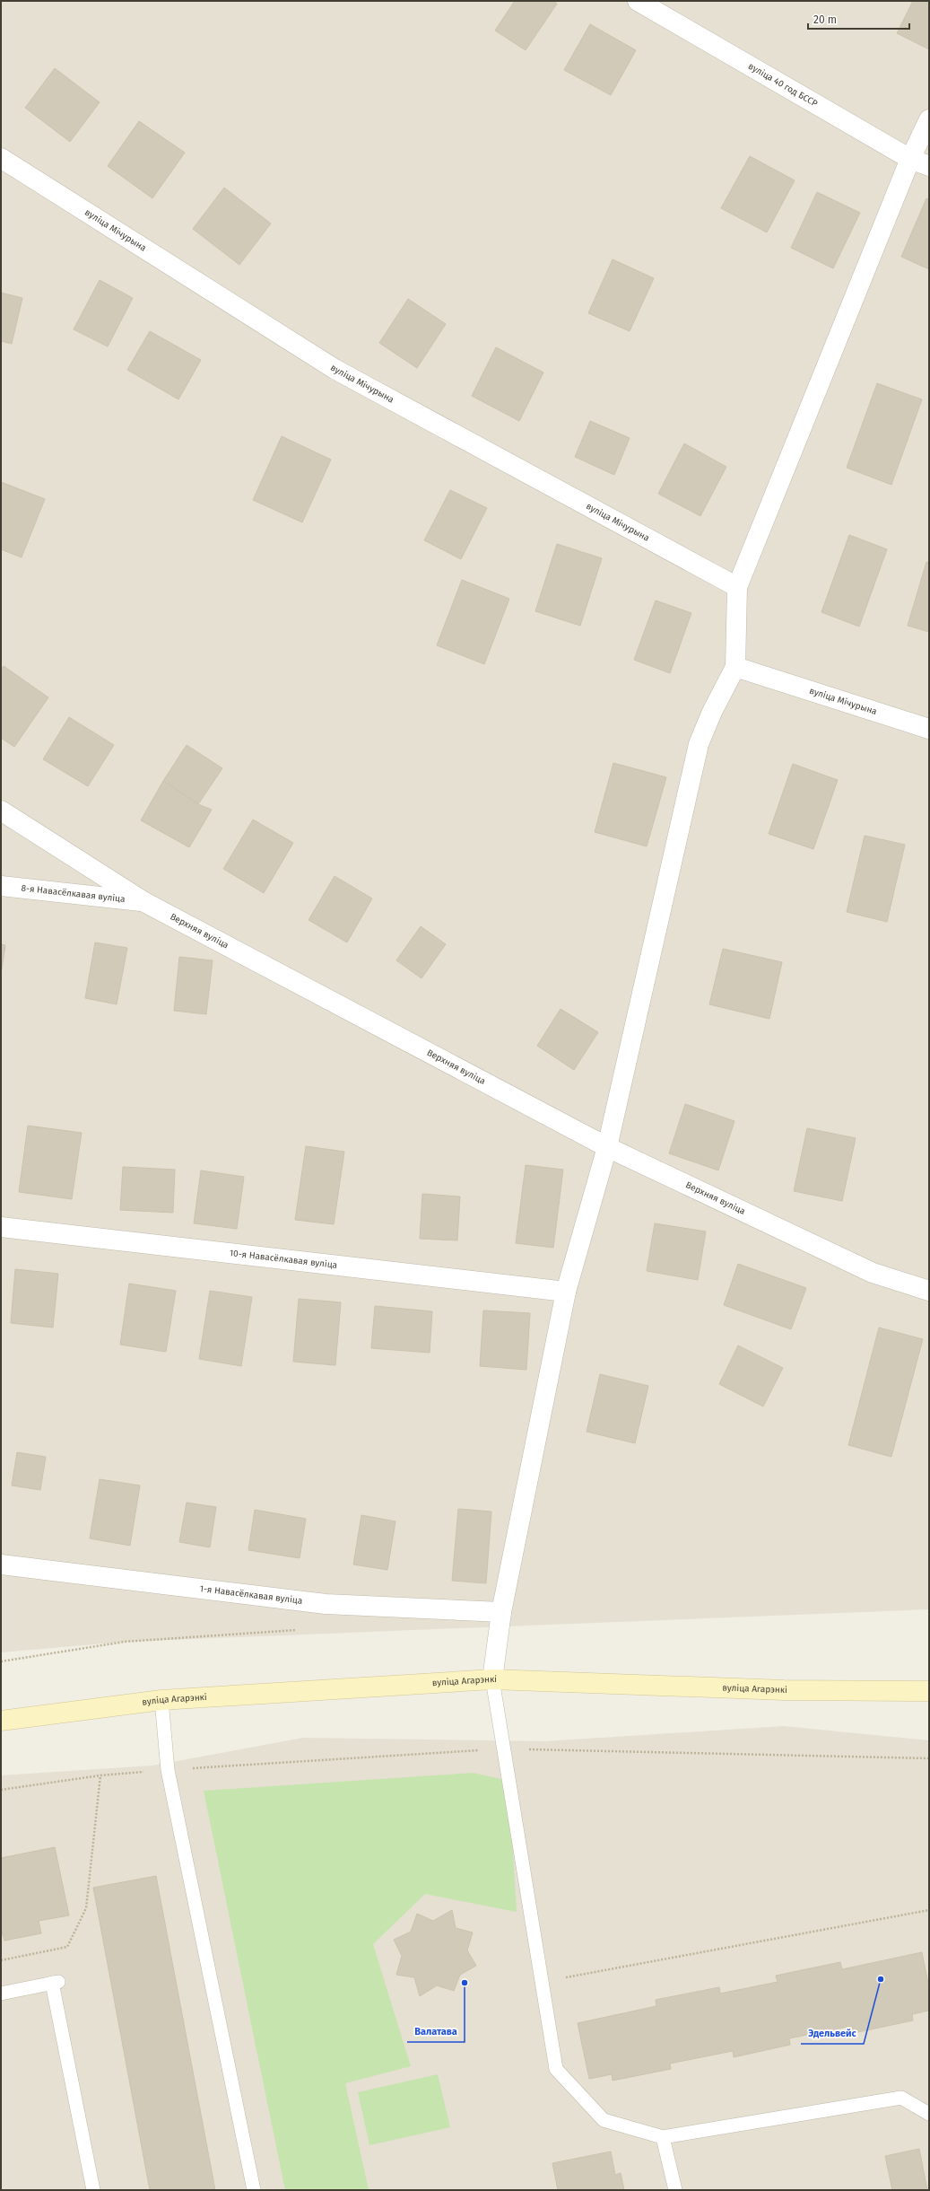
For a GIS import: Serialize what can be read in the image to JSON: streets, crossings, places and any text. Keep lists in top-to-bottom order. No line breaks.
{"streets":{"main road":["вуліца Агарэнкі"],"street":["вуліца 40 год БССР","вуліца Мічурына","8-я Навасёлкавая вуліца","Верхняя вуліца","10-я Навасёлкавая вуліца","1-я Навасёлкавая вуліца"]},"crossings":[["8-я Навасёлкавая вуліца","Верхняя вуліца"]],"places":["Эдельвейс","Валатава"],"scale_bar":"20 m"}
